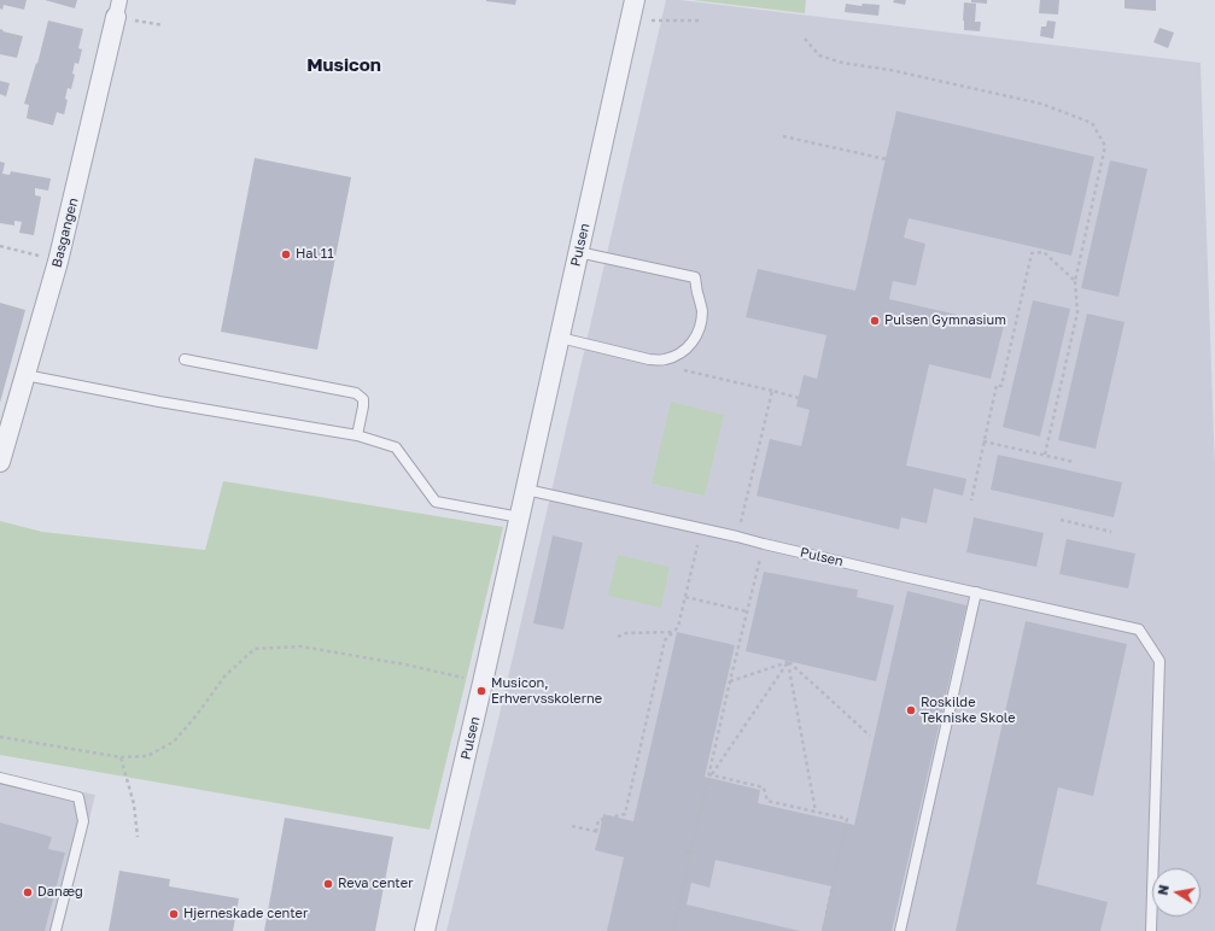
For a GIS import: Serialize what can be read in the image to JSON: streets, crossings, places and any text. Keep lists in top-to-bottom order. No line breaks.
{"streets":{"street":["Basgangen","Pulsen"]},"districts":["Musicon"],"places":["Hal 11","Pulsen Gymnasium","Musicon, Erhvervsskolerne","Roskilde Tekniske Skole","Reva center","Danæg","Hjerneskade center"],"north":"left"}
